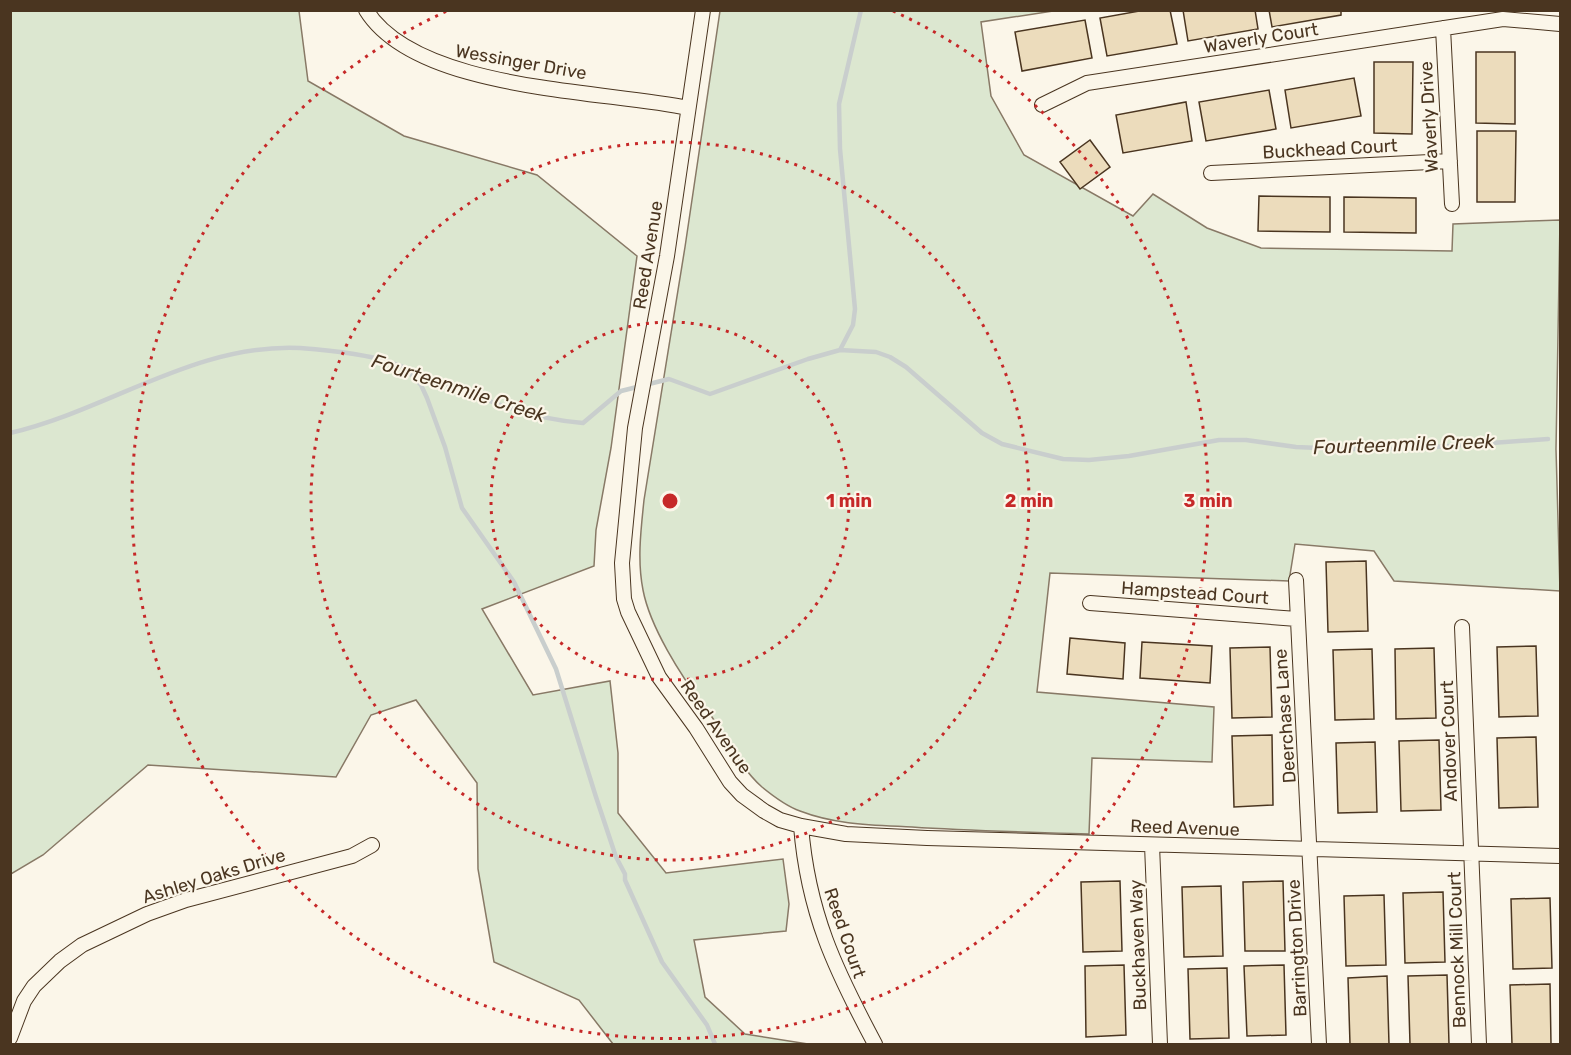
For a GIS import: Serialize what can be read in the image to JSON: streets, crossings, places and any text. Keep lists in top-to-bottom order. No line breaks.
{"streets":{"street":["Waverly Court","Wessinger Drive","Waverly Drive","Buckhead Court","Reed Avenue","Hampstead Court","Deerchase Lane","Andover Court","Ashley Oaks Drive","Reed Court","Buckhaven Way","Barrington Drive","Bennock Mill Court"]},"crossings":[["Waverly Court","Waverly Drive"],["Wessinger Drive","Reed Avenue"],["Waverly Drive","Buckhead Court"],["Reed Avenue","Deerchase Lane"],["Reed Avenue","Andover Court"],["Reed Avenue","Reed Court"],["Reed Avenue","Buckhaven Way"],["Reed Avenue","Barrington Drive"],["Reed Avenue","Bennock Mill Court"],["Hampstead Court","Deerchase Lane"],["Deerchase Lane","Barrington Drive"],["Andover Court","Bennock Mill Court"]],"water":["Fourteenmile Creek"],"rings":["1 min","2 min","3 min"]}
